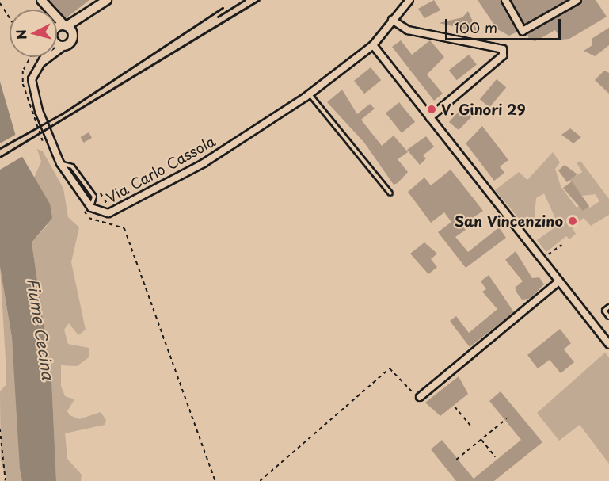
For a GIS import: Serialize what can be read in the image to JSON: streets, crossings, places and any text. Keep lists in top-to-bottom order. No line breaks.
{"streets":{"street":["Via Carlo Cassola"]},"water":["Fiume Cecina"],"places":["V. Ginori 29","San Vincenzino"],"scale_bar":"100 m","north":"left"}
